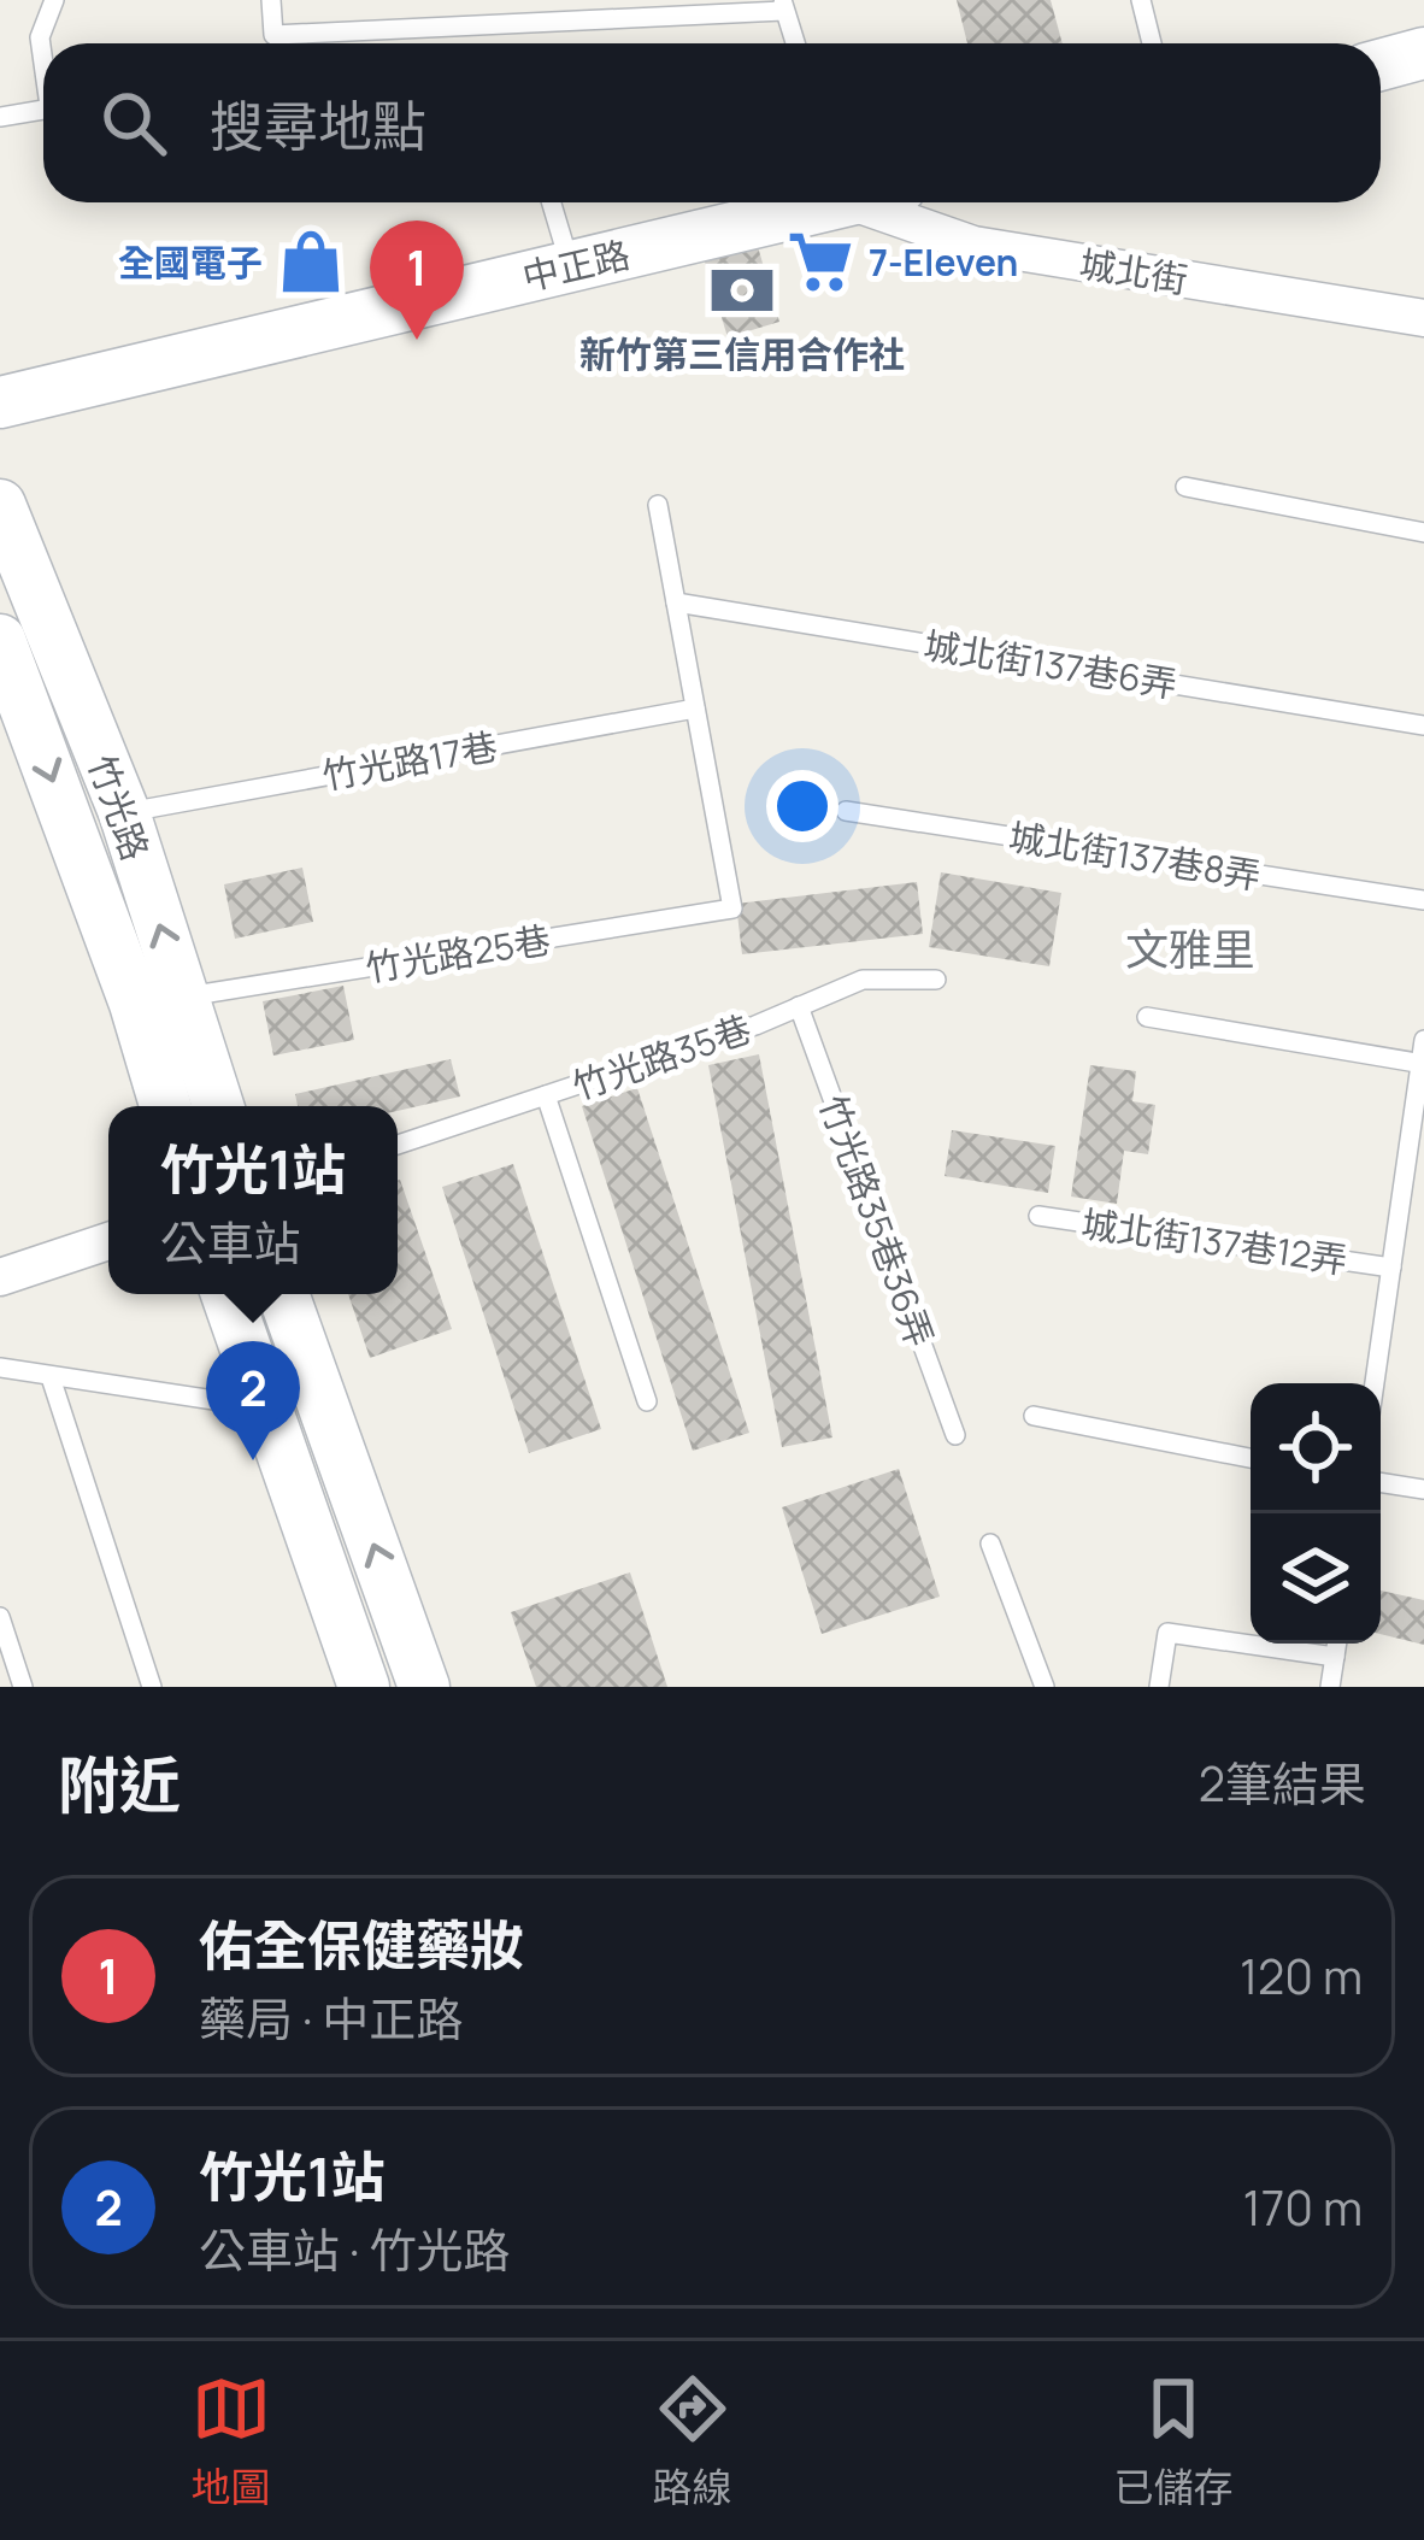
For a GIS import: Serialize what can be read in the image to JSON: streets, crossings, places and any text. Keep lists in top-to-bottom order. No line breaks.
{"streets":{"street":["中正路","城北街","竹光路"],"lane":["城北街137巷6弄","竹光路17巷","城北街137巷8弄","竹光路25巷","竹光路35巷","竹光路35巷36弄","城北街137巷12弄"]},"crossings":[["竹光路17巷","竹光路"],["竹光路17巷","竹光路25巷"],["竹光路","竹光路25巷"],["竹光路35巷","竹光路35巷36弄"]],"districts":["文雅里"],"places":{"shop":["全國電子"],"supermarket":["7-Eleven"],"bank":["新竹第三信用合作社"]},"page":{"search":"搜尋地點","pins":["1","2"],"popup":["竹光1站","公車站"],"heading":["附近","2筆結果"],"list":[{"mark":"1","name":"佑全保健藥妝","note":"藥局 · 中正路","value":"120 m"},{"mark":"2","name":"竹光1站","note":"公車站 · 竹光路","value":"170 m"}],"nav":["地圖","路線","已儲存"]}}
